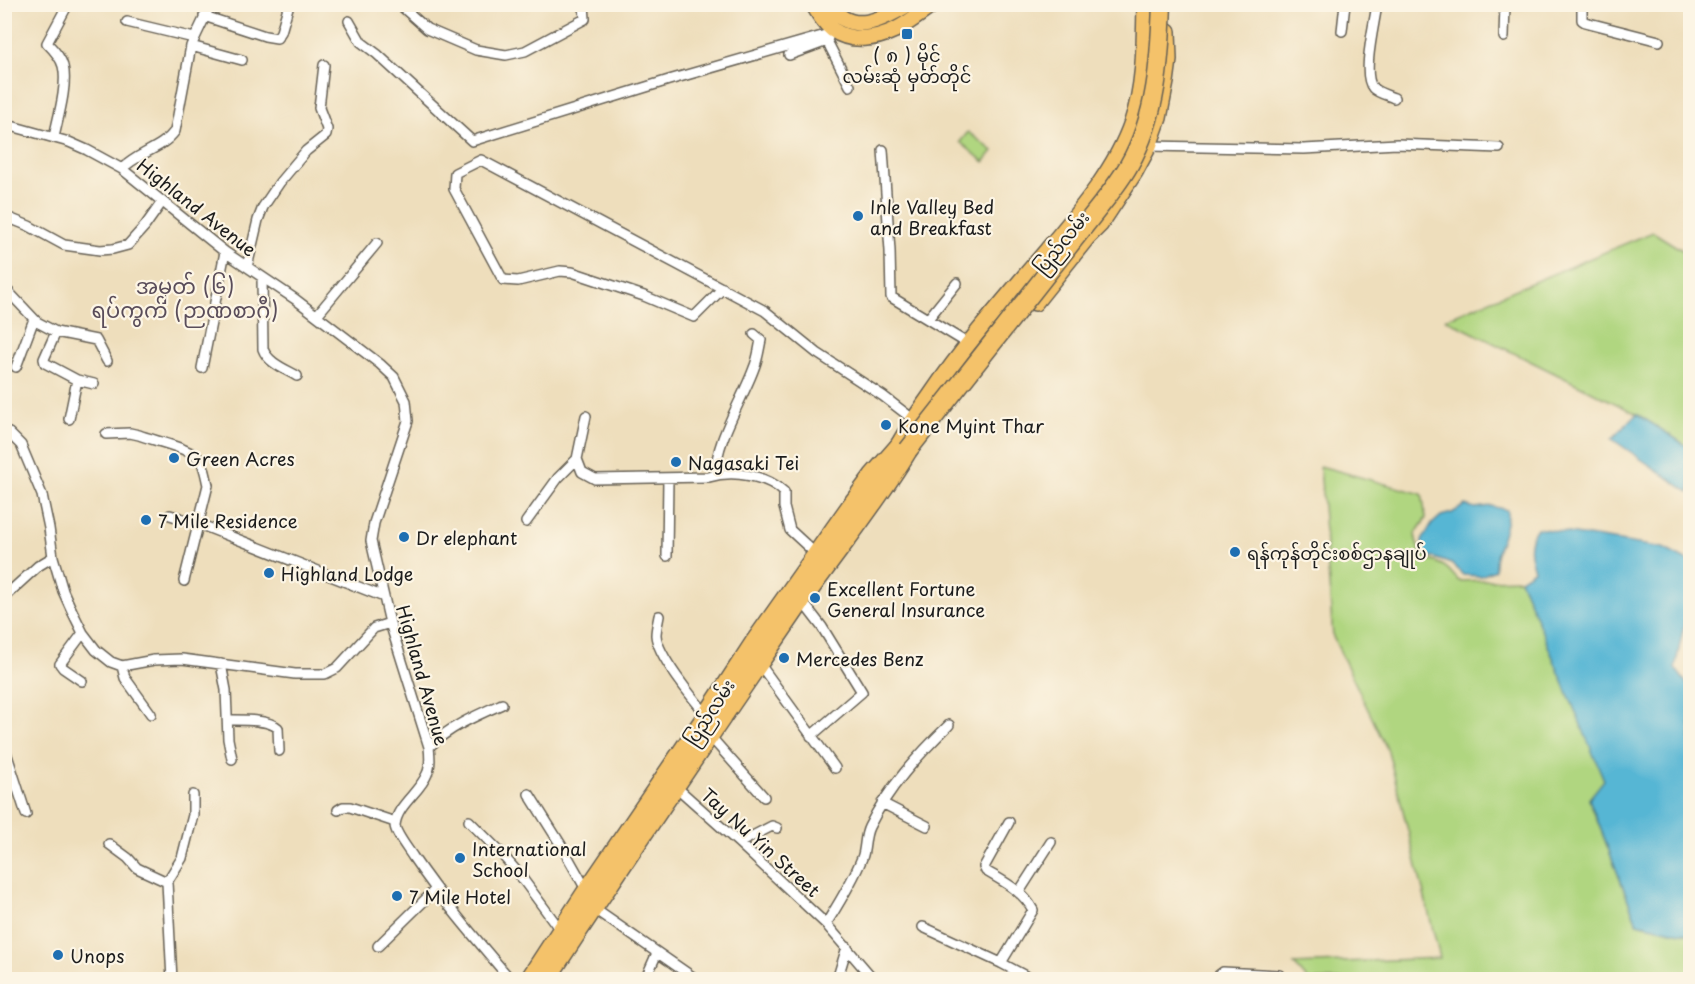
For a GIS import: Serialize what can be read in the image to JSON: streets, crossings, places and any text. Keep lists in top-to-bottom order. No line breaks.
{"streets":{"highway":["ပြည်လမ်း"],"street":["Highland Avenue","Tay Nu Yin Street"]},"crossings":[["ပြည်လမ်း","Tay Nu Yin Street"]],"districts":["အမှတ် (၆) ရပ်ကွက် (ဉာဏစာဂီ)"],"places":{"transit":["( ၈ ) မိုင် လမ်းဆုံ မှတ်တိုင်"],"other":["Inle Valley Bed and Breakfast","Kone Myint Thar","Green Acres","Nagasaki Tei","7 Mile Residence","Dr elephant","ရန်ကုန်တိုင်းစစ်ဌာနချုပ်","Highland Lodge","Excellent Fortune General Insurance","Mercedes Benz","International School","7 Mile Hotel","Unops"]}}
